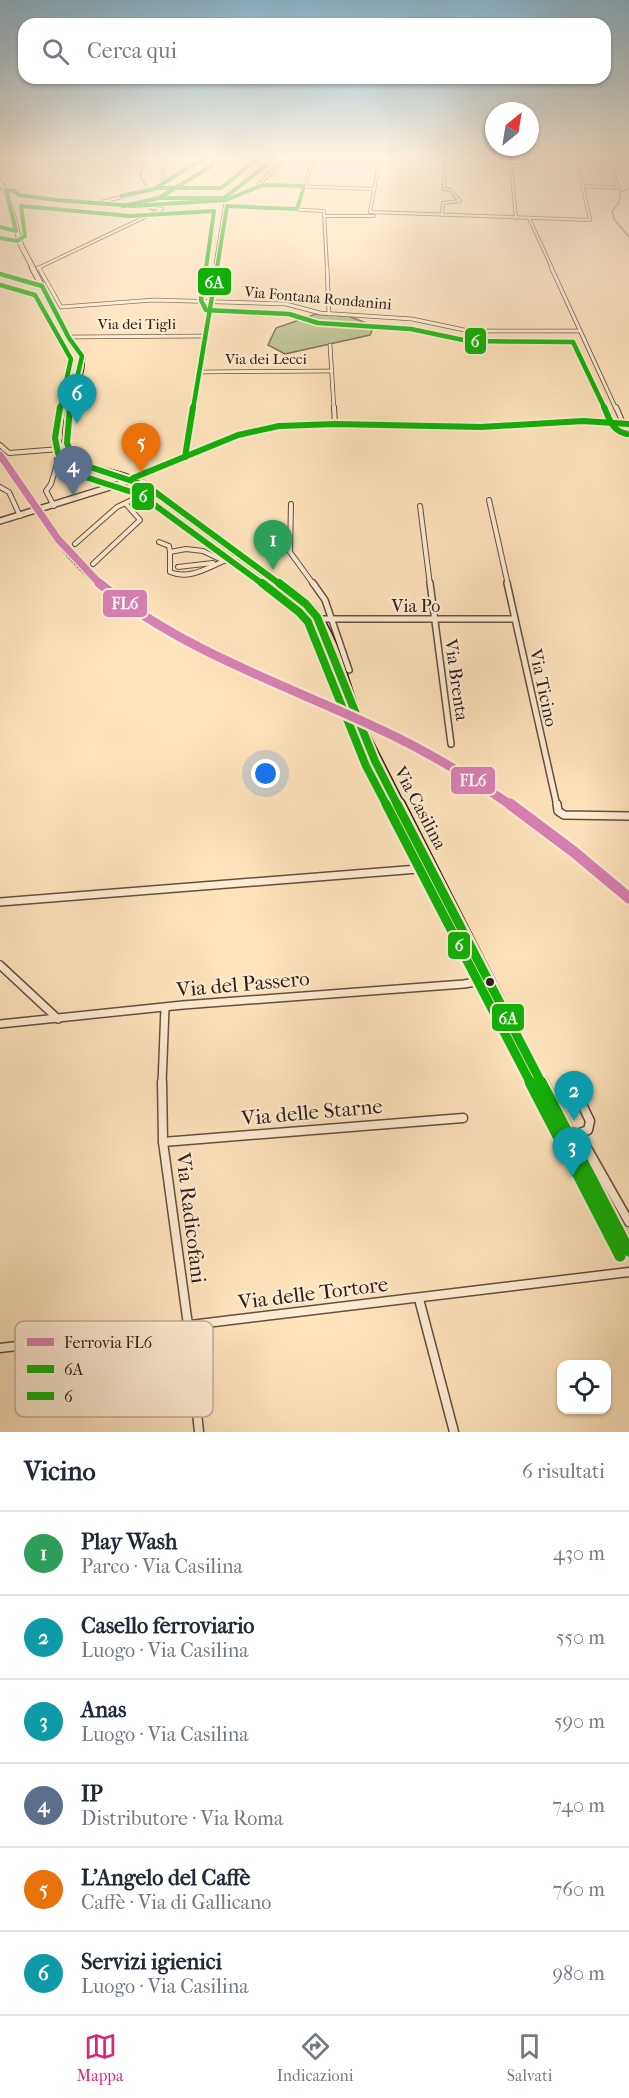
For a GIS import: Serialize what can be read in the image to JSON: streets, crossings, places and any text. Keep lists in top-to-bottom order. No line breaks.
{"streets":{"main road":["Via Casilina"],"street":["Via Fontana Rondanini","Via dei Tigli","Via dei Lecci","Via Po","Via Brenta","Via Ticino","Via del Passero","Via delle Starne","Via Radicofani","Via delle Tortore"]},"crossings":[["Via Po","Via Brenta"],["Via Po","Via Ticino"],["Via Po","Via Casilina"],["Via Casilina","Via del Passero"],["Via del Passero","Via Radicofani"],["Via delle Starne","Via Radicofani"]],"lines":["transit line 6A","transit line 6","rail line FL6"],"legend":["Ferrovia FL6","6A","6"],"north":"top right","page":{"search":"Cerca qui","pins":["6","5","4","1","2","3"],"heading":["Vicino","6 risultati"],"list":[{"mark":"1","name":"Play Wash","note":"Parco · Via Casilina","value":"430 m"},{"mark":"2","name":"Casello ferroviario","note":"Luogo · Via Casilina","value":"550 m"},{"mark":"3","name":"Anas","note":"Luogo · Via Casilina","value":"590 m"},{"mark":"4","name":"IP","note":"Distributore · Via Roma","value":"740 m"},{"mark":"5","name":"L'Angelo del Caffè","note":"Caffè · Via di Gallicano","value":"760 m"},{"mark":"6","name":"Servizi igienici","note":"Luogo · Via Casilina","value":"980 m"}],"nav":["Mappa","Indicazioni","Salvati"]}}
